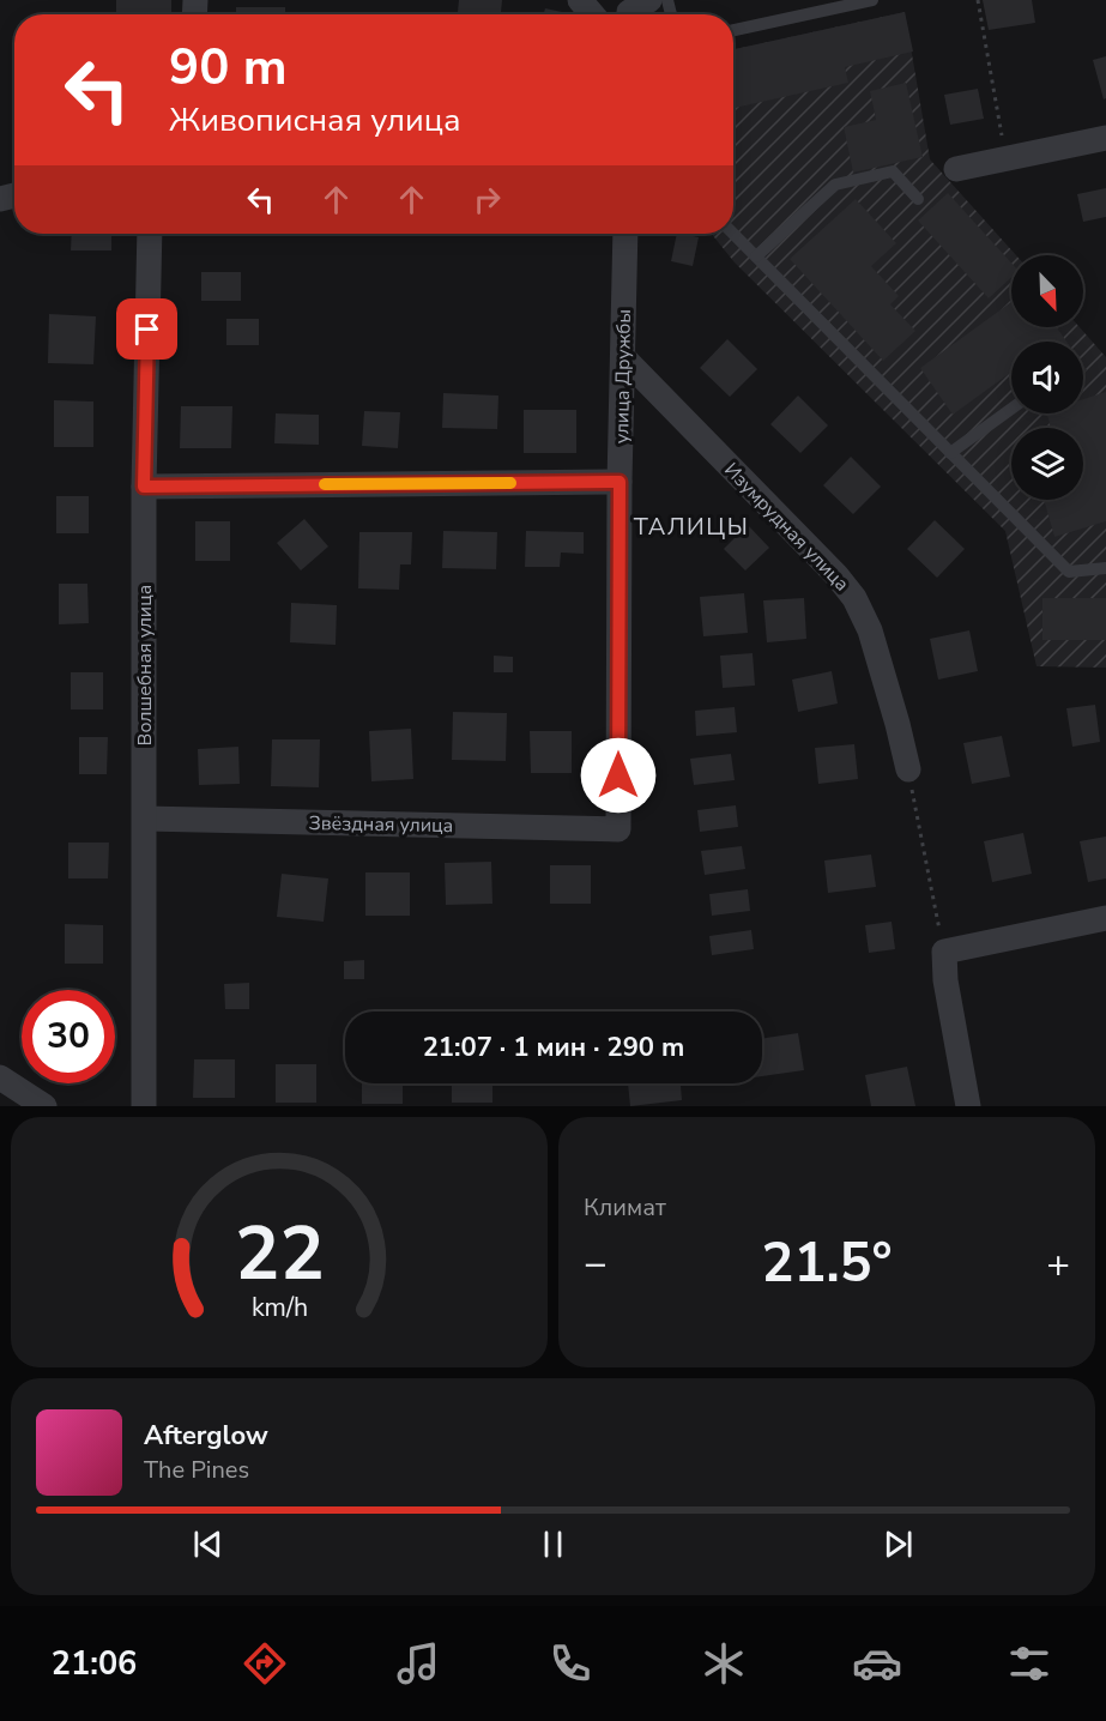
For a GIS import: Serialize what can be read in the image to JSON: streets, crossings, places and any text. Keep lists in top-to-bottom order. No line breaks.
{"streets":{"street":["улица Дружбы","Изумрудная улица","Волшебная улица","Звёздная улица"]},"crossings":[["улица Дружбы","Изумрудная улица"],["улица Дружбы","Звёздная улица"],["Волшебная улица","Звёздная улица"]],"districts":["ТАЛИЦЫ"],"north":"bottom right","page":{"turn":["90 m","Живописная улица"],"limit":"30","trip":"21:07 · 1 мин · 290 m","tile":"Климат","heat":["−","21.5°","+"],"song":["Afterglow","The Pines"],"tabs":"21:06","gauge":["22","km/h"]}}
